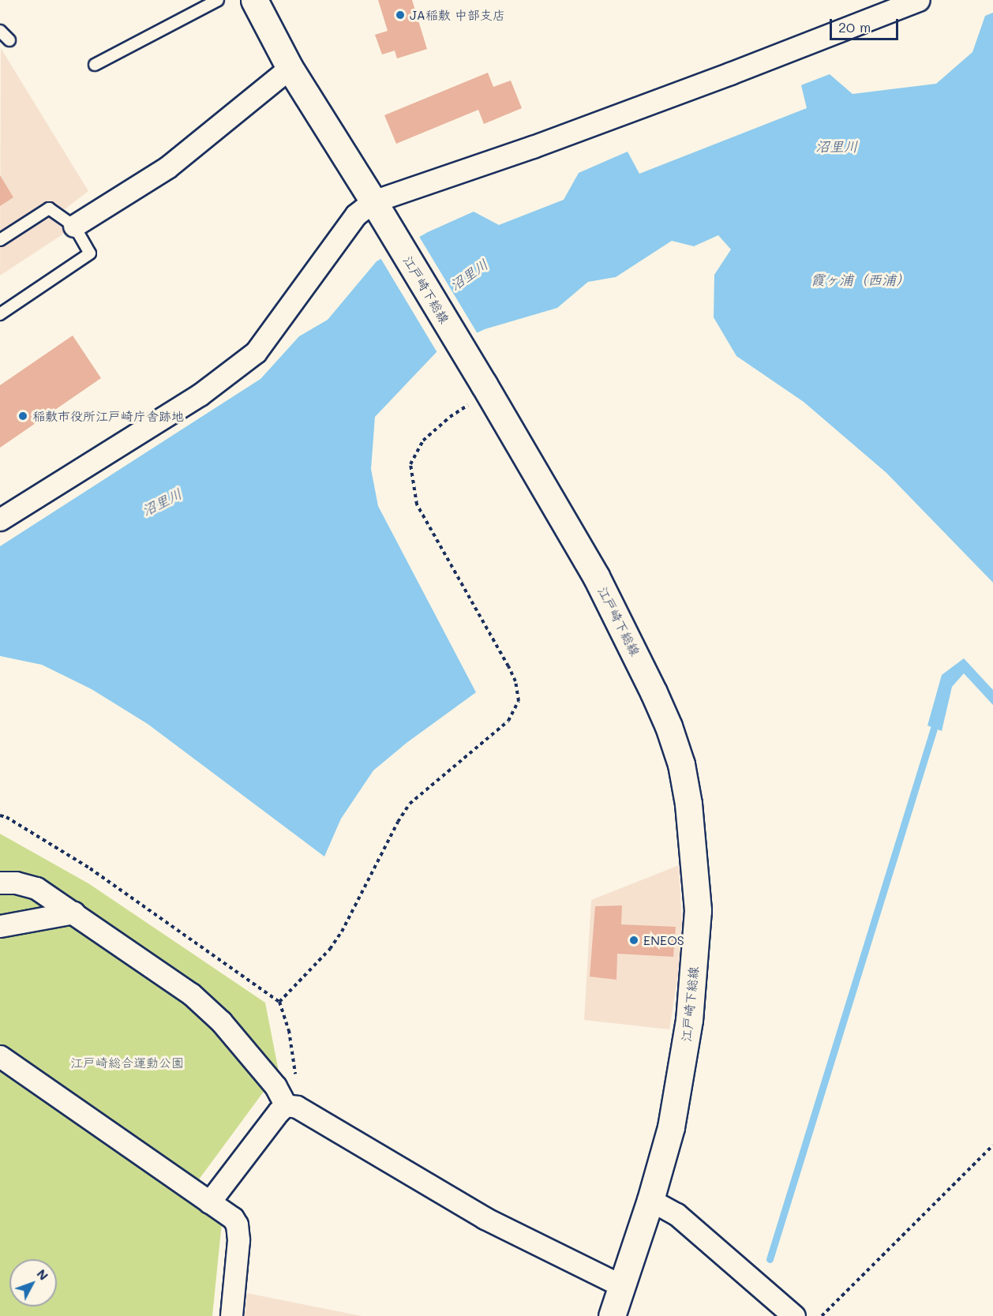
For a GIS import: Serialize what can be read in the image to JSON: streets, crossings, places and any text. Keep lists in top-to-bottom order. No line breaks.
{"streets":{"main road":["江戸崎下総線"]},"water":["沼里川","霞ヶ浦（西浦）"],"parks":["江戸崎総合運動公園"],"places":["JA稲敷 中部支店","稲敷市役所江戸崎庁舎跡地","ENEOS"],"scale_bar":"20 m","north":"top right"}
